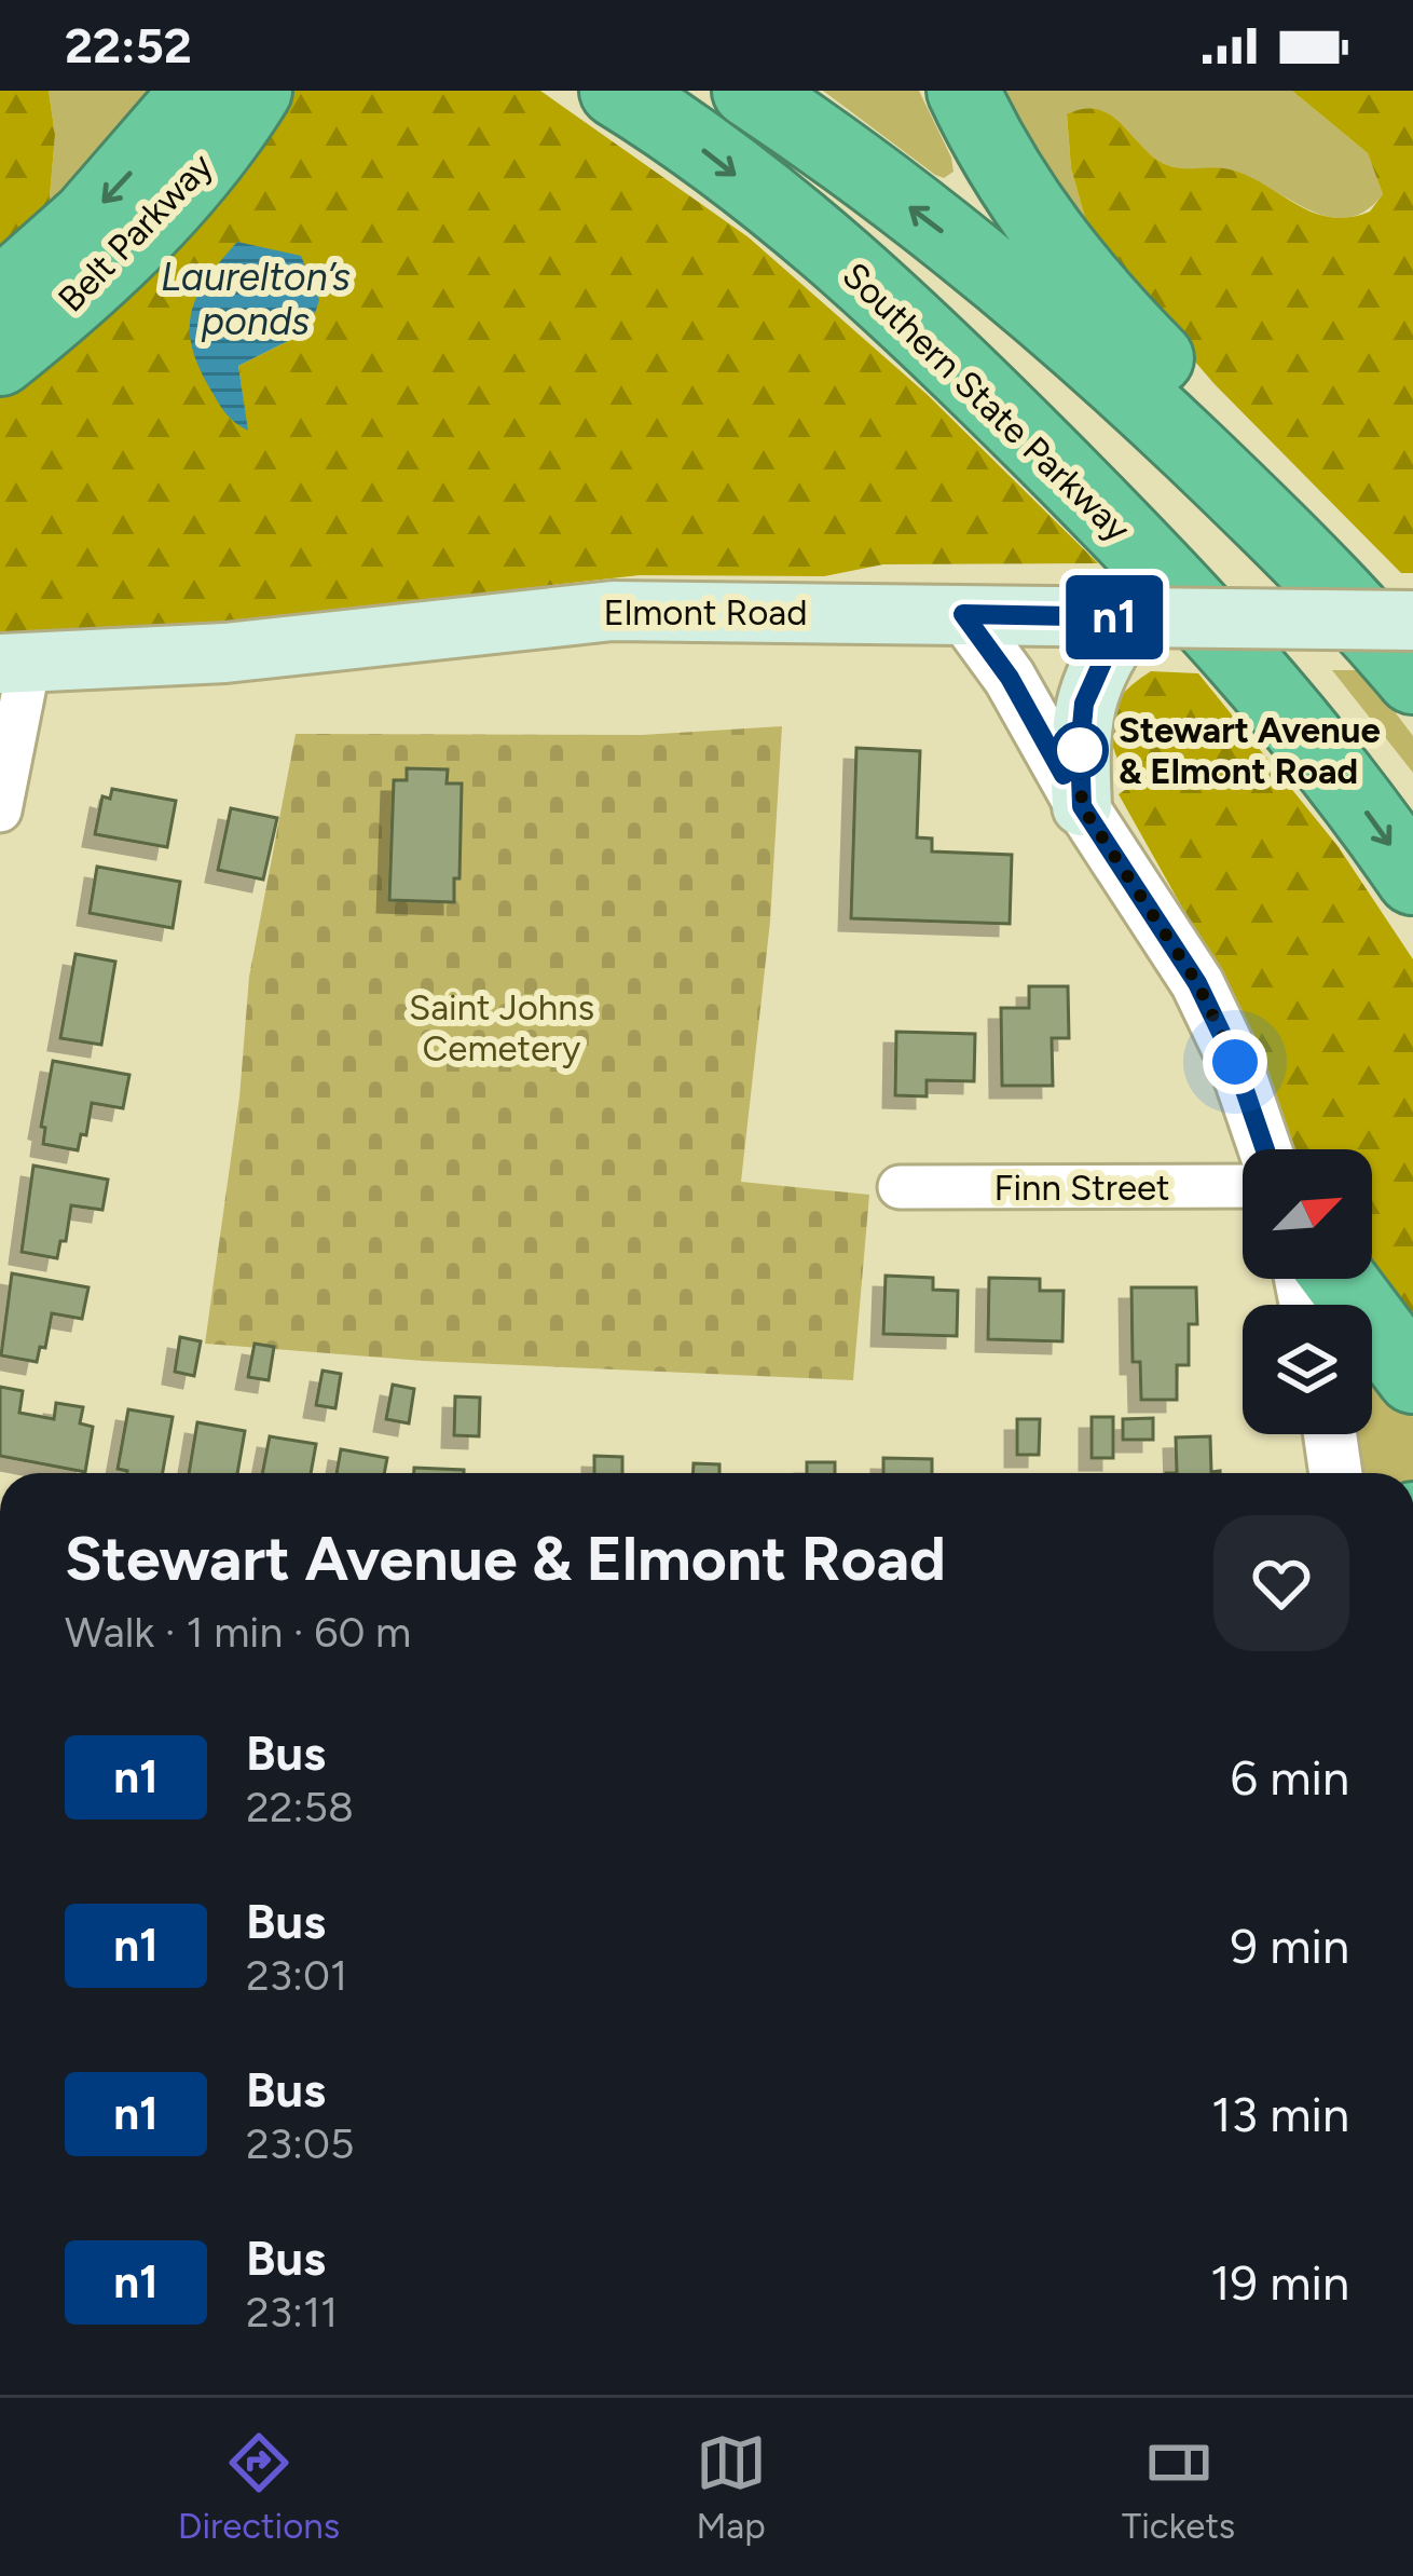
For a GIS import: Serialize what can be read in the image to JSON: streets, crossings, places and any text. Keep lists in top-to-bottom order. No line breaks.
{"streets":{"highway":["Belt Parkway","Southern State Parkway"],"main road":["Elmont Road"],"street":["Finn Street"]},"water":["Laurelton’s ponds"],"parks":["Saint Johns Cemetery"],"places":["Stewart Avenue & Elmont Road"],"lines":["bus line n1"],"north":"top right","page":{"status":"22:52","on_map":"n1","heading":["Stewart Avenue & Elmont Road","Walk · 1 min · 60 m"],"list":[{"mark":"n1","name":"Bus","note":"22:58","value":"6 min"},{"mark":"n1","name":"Bus","note":"23:01","value":"9 min"},{"mark":"n1","name":"Bus","note":"23:05","value":"13 min"},{"mark":"n1","name":"Bus","note":"23:11","value":"19 min"}],"tabs":["Directions","Map","Tickets"]}}
